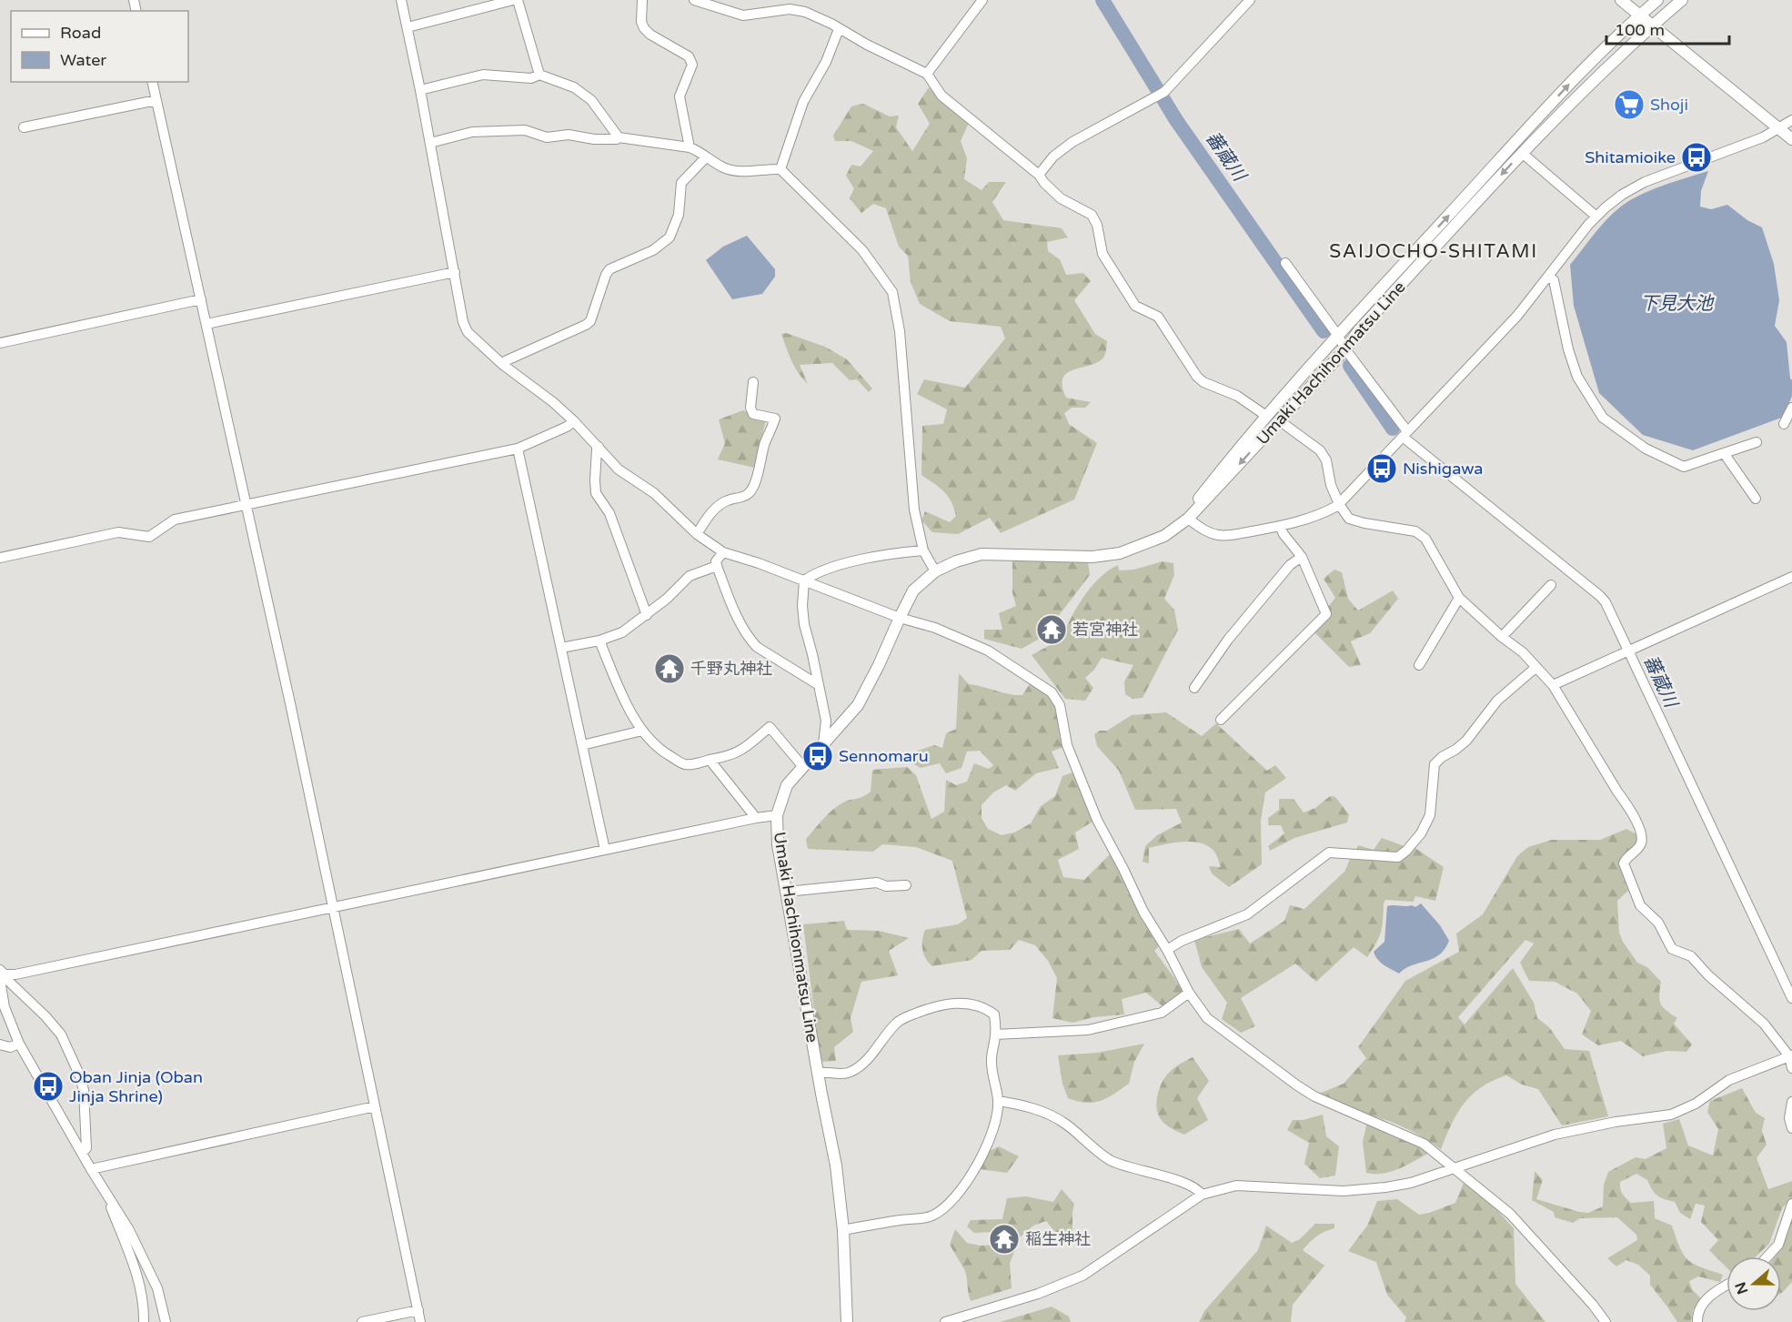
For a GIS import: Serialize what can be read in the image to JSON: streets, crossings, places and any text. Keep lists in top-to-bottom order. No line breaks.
{"streets":{"main road":["Umaki Hachihonmatsu Line"]},"districts":["SAIJOCHO-SHITAMI"],"water":["蕃蔵川","下見大池"],"places":{"supermarket":["Shoji"],"bus stop":["Shitamioike","Nishigawa","Sennomaru","Oban Jinja (Oban Jinja Shrine)"],"temple":["若宮神社","千野丸神社","稲生神社"]},"legend":["Road","Water"],"scale_bar":"100 m","north":"left"}
